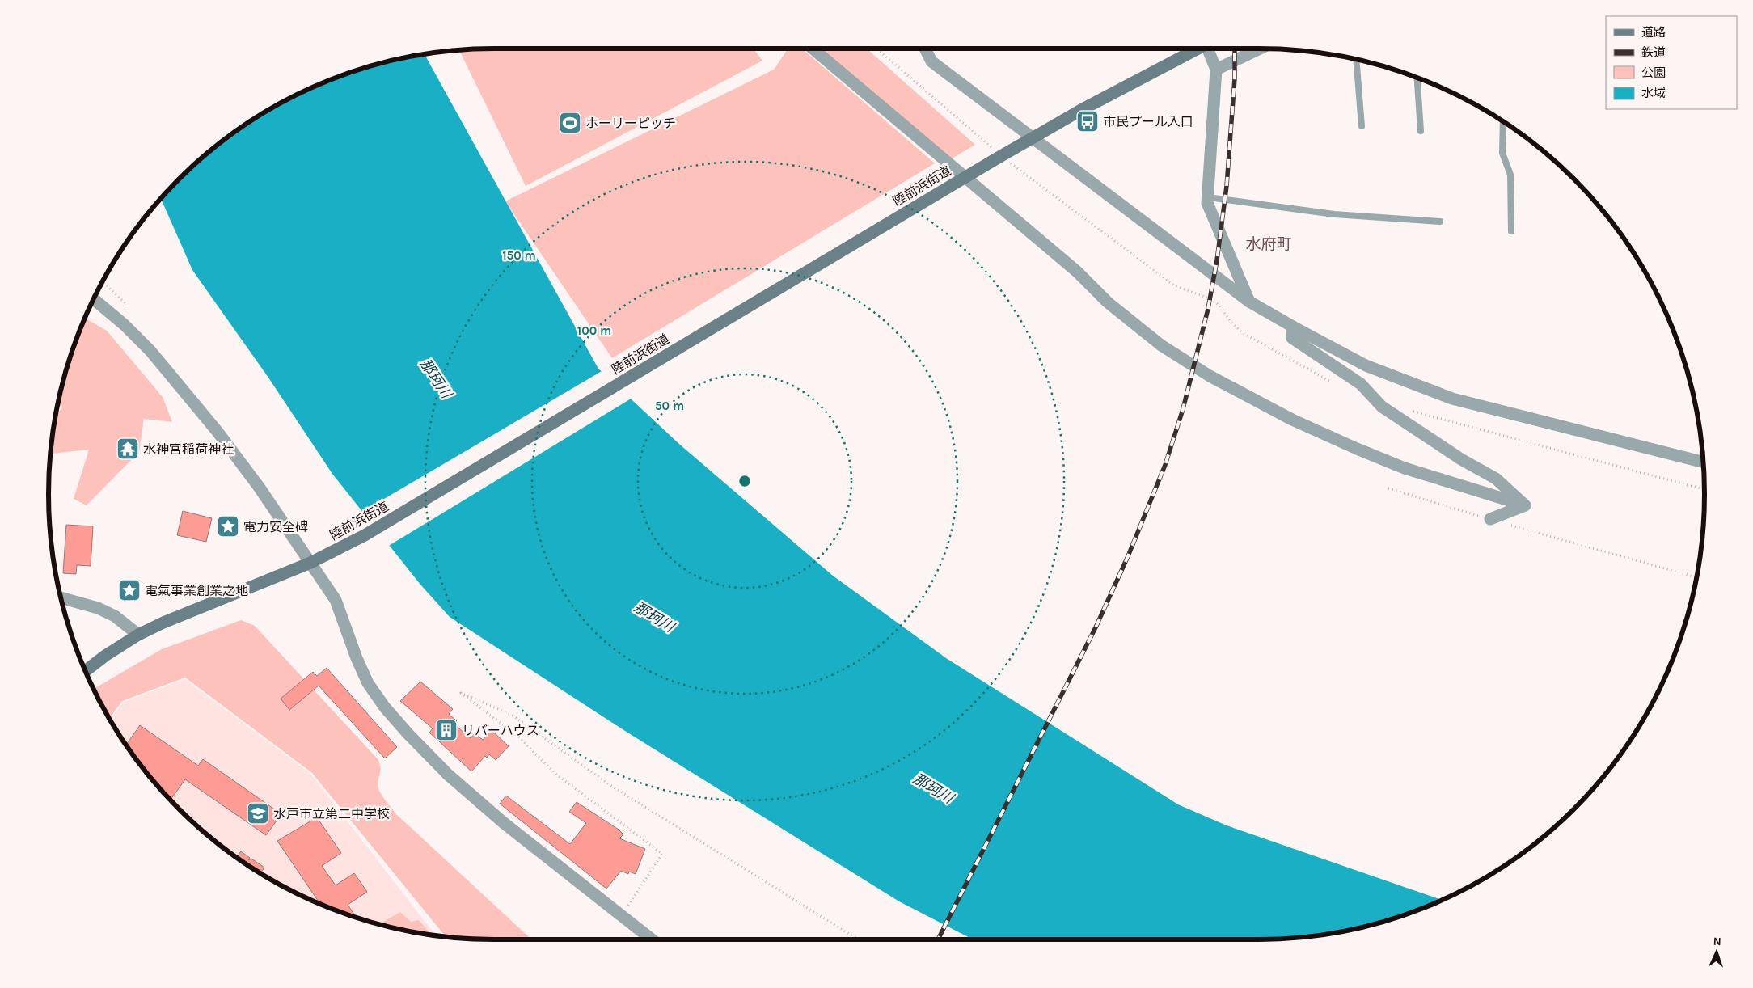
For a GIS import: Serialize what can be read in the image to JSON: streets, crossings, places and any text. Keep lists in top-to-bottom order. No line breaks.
{"streets":{"main road":["陸前浜街道"]},"districts":["水府町"],"water":["那珂川"],"places":{"bus stop":["市民プール入口"],"sports":["ホーリーピッチ"],"temple":["水神宮稲荷神社"],"place":["電力安全碑","電氣事業創業之地"],"building":["リバーハウス"],"school or university":["水戸市立第二中学校"]},"legend":["道路","鉄道","公園","水域"],"north":"top","rings":["150 m","100 m","50 m"]}
